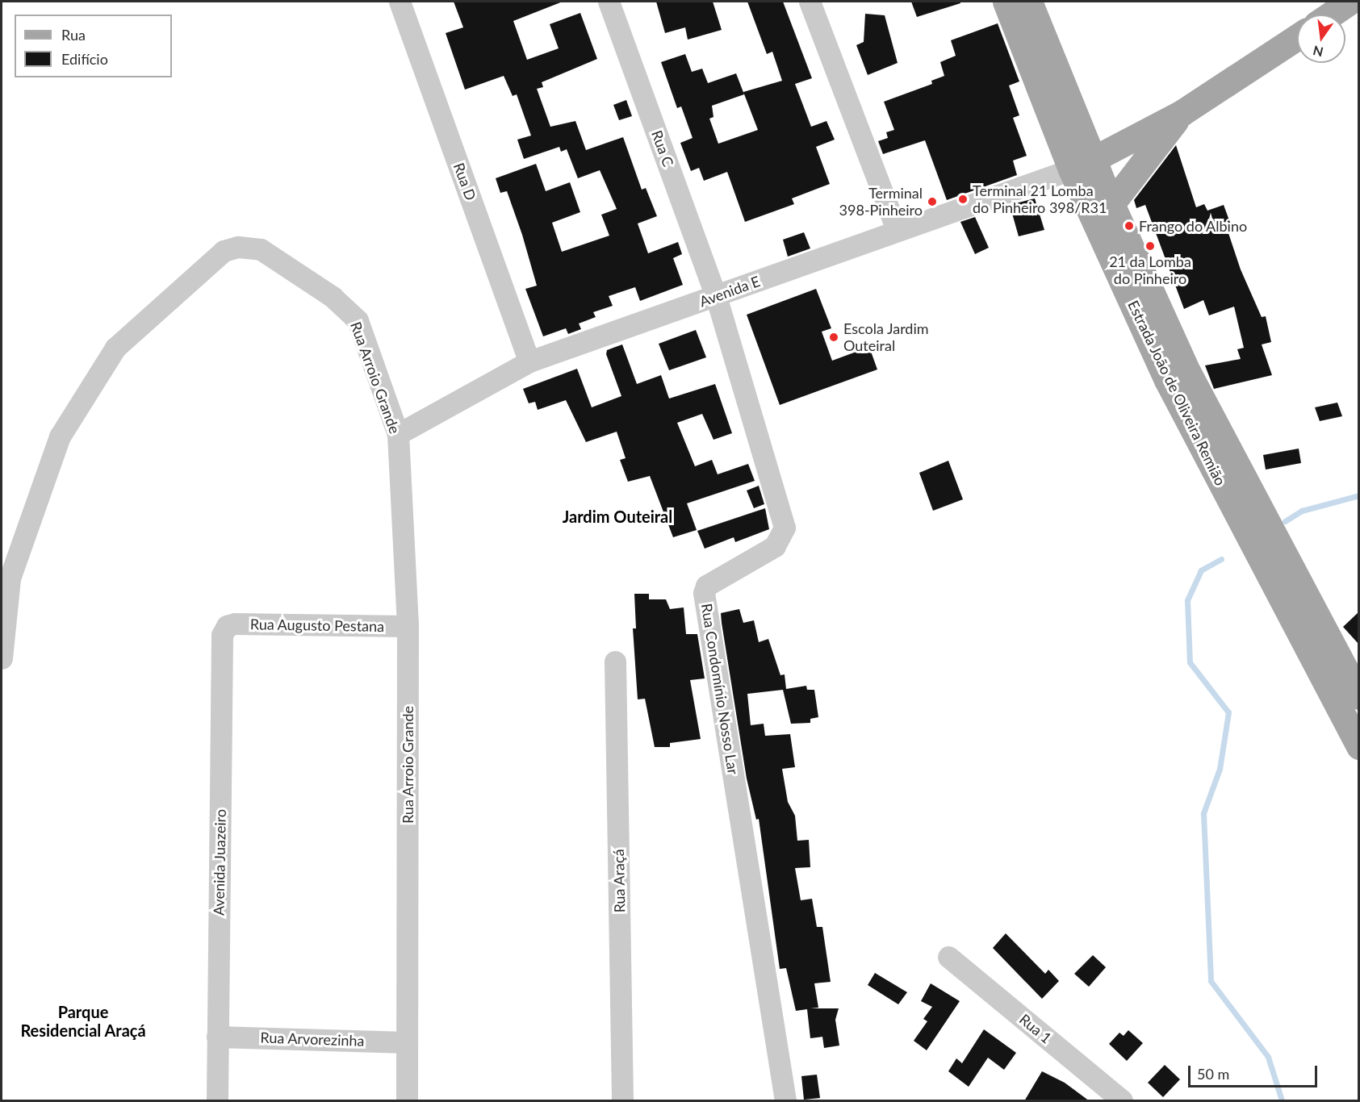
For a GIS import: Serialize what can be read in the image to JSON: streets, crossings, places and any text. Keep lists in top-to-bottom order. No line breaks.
{"streets":{"main road":["Estrada João de Oliveira Remião"],"street":["Rua C","Rua D","Avenida E","Rua Arroio Grande","Rua Augusto Pestana","Rua Condomínio Nosso Lar","Avenida Juazeiro","Rua Araçá","Rua 1","Rua Arvorezinha"]},"crossings":[["Rua C","Avenida E"],["Rua C","Rua Condomínio Nosso Lar"],["Rua D","Avenida E"],["Avenida E","Rua Arroio Grande"],["Avenida E","Estrada João de Oliveira Remião"],["Avenida E","Rua Condomínio Nosso Lar"],["Rua Arroio Grande","Rua Augusto Pestana"],["Rua Arroio Grande","Rua Arvorezinha"],["Rua Augusto Pestana","Avenida Juazeiro"],["Avenida Juazeiro","Rua Arvorezinha"]],"districts":["Jardim Outeiral","Parque Residencial Araçá"],"places":["Terminal 21 Lomba do Pinheiro 398/R31","Terminal 398-Pinheiro","Frango do Albino","21 da Lomba do Pinheiro","Escola Jardim Outeiral"],"legend":["Rua","Edifício"],"scale_bar":"50 m","north":"bottom"}
